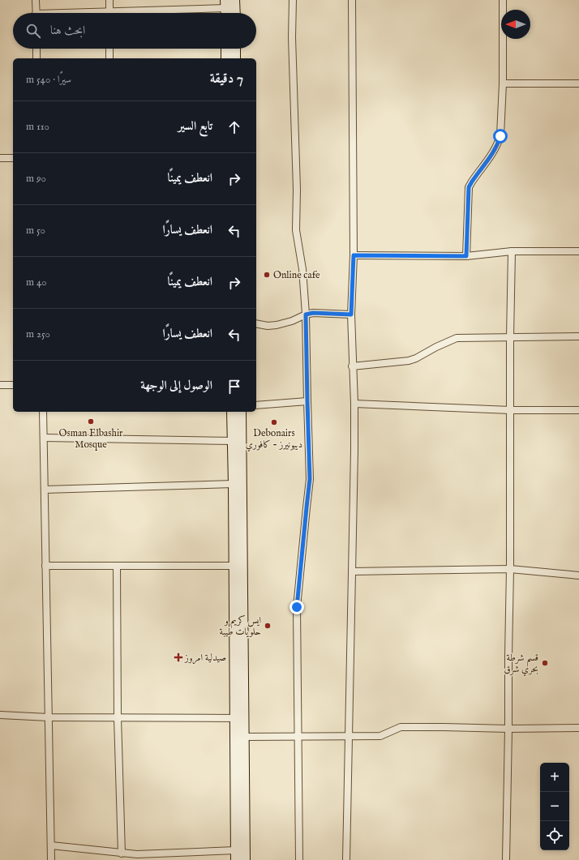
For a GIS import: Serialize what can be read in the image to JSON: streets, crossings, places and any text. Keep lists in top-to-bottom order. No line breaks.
{"places":{"other":["Online cafe","Osman Elbashir Mosque","Debonairs ديبونيرز - كافوري","ايس كريم و حلويات طيبة","قسم شرطة بحري شرق"],"health":["صيدلية امروز"]},"north":"left","page":{"search":"ابحث هنا","heading":["7 دقيقة","سيرًا · 540 m"],"list":[["تابع السير","110 m"],["انعطف يمينًا","90 m"],["انعطف يسارًا","50 m"],["انعطف يمينًا","40 m"],["انعطف يسارًا","250 m"],"الوصول إلى الوجهة"],"map_buttons":["+","−"]}}
